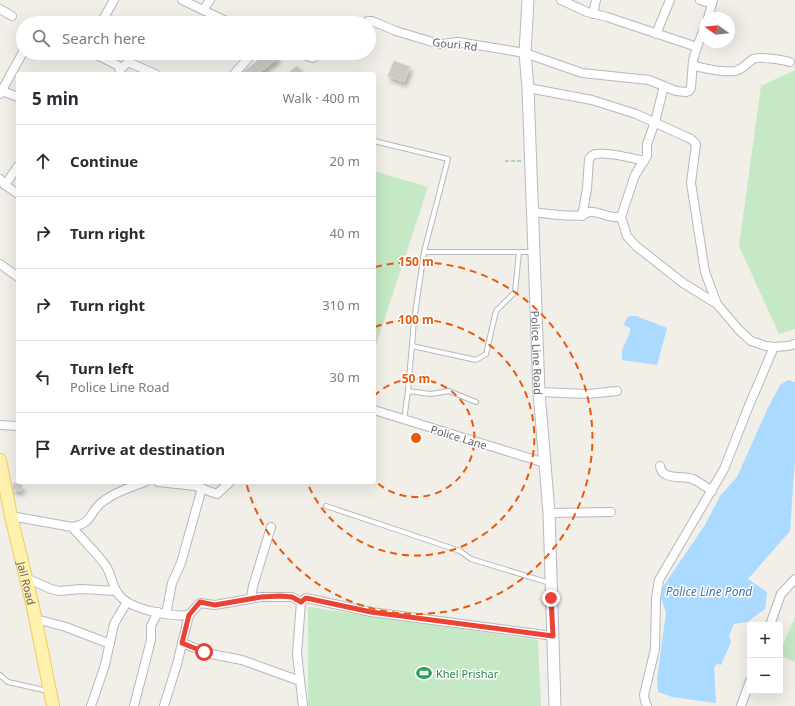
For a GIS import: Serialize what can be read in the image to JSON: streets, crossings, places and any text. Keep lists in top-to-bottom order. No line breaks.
{"streets":{"main road":["Jail Road"],"street":["Gouri Rd","Police Line Road","Police Lane"]},"crossings":[["Gouri Rd","Police Line Road"],["Police Line Road","Police Lane"]],"water":["Police Line Pond"],"places":{"sports":["Khel Prishar"]},"north":"left","page":{"search":"Search here","heading":["5 min","Walk · 400 m"],"list":[["Continue","20 m"],["Turn right","40 m"],["Turn right","310 m"],["Turn left","Police Line Road","30 m"],"Arrive at destination"],"map_buttons":["+","−"]},"rings":["150 m","100 m","50 m"]}
